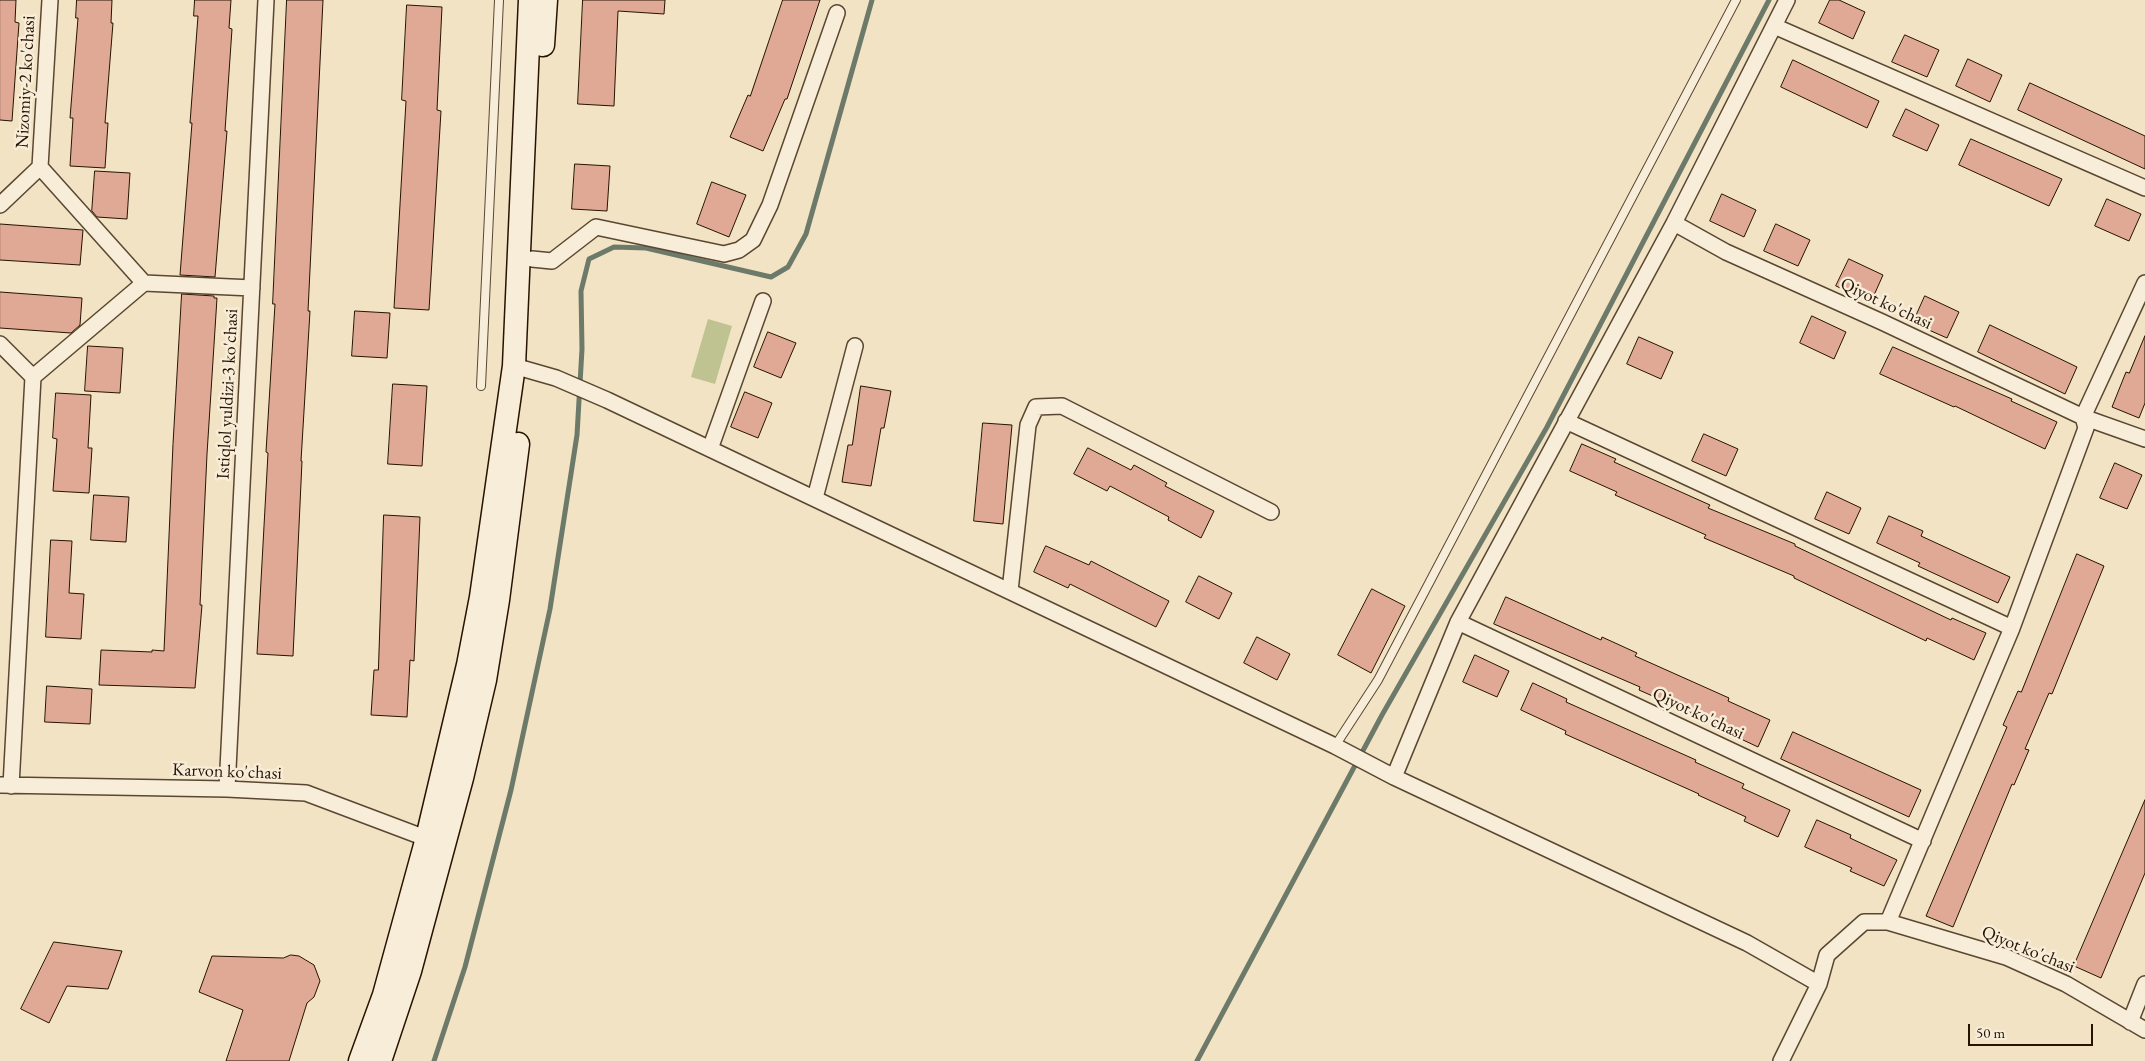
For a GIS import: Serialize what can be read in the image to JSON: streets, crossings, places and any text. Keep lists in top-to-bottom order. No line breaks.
{"streets":{"street":["Nizomiy-2 ko'chasi","Qiyot ko'chasi","Istiqlol yuldizi-3 ko'chasi","Karvon ko'chasi"]},"crossings":[["Istiqlol yuldizi-3 ko'chasi","Karvon ko'chasi"]],"scale_bar":"50 m"}
